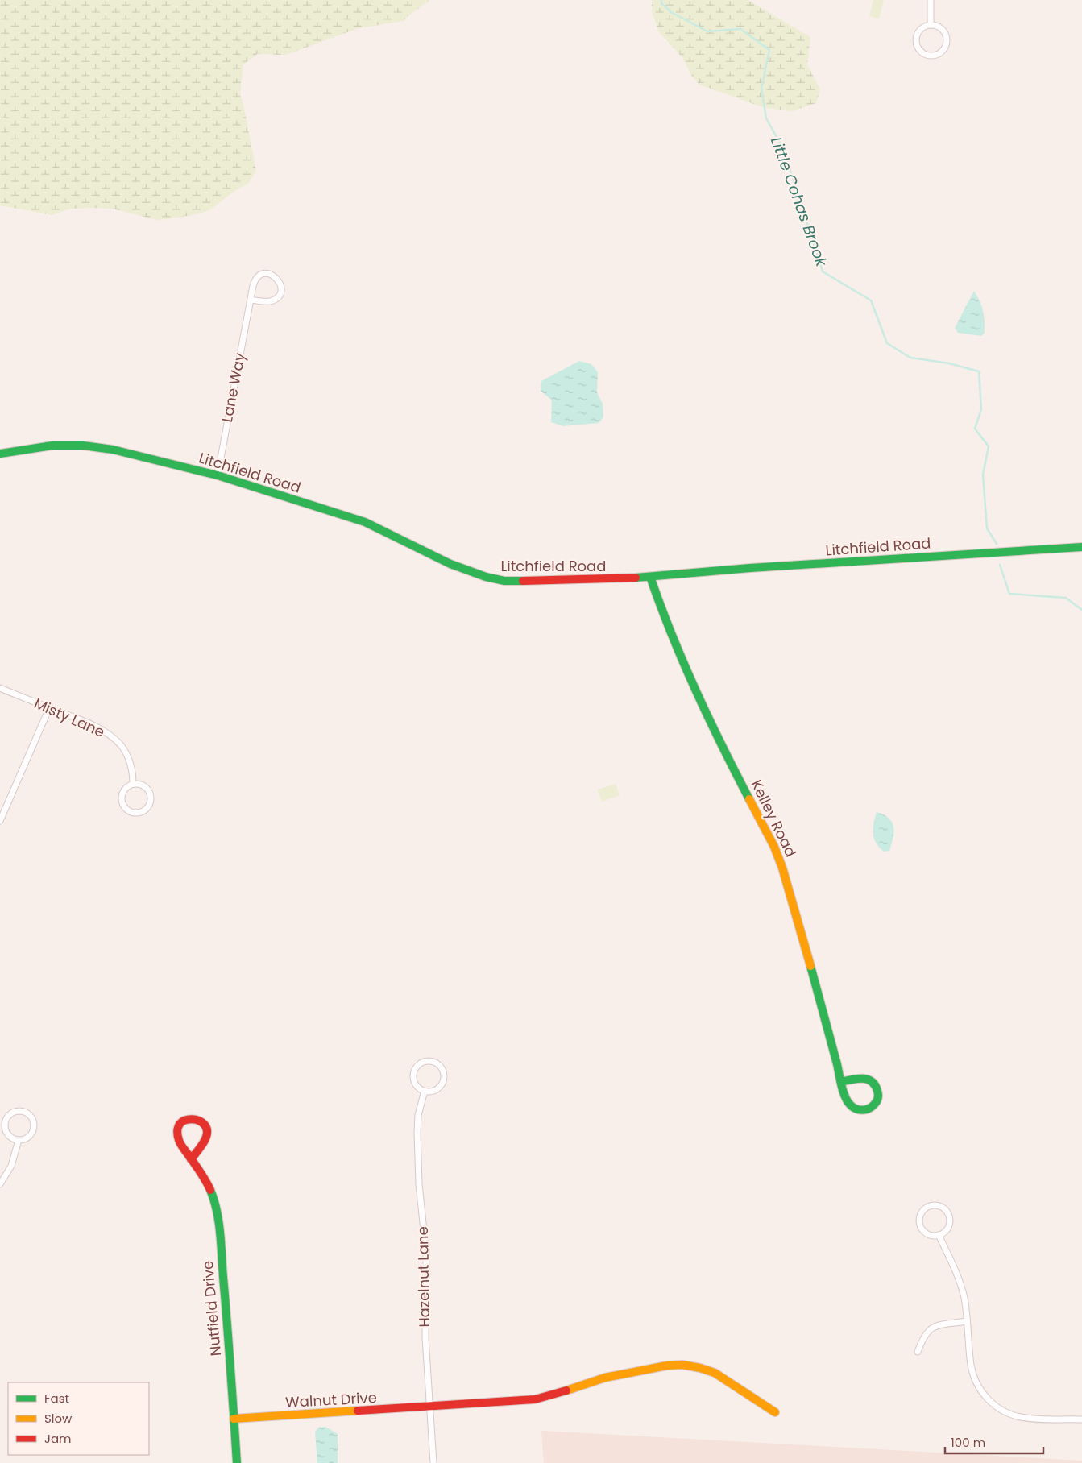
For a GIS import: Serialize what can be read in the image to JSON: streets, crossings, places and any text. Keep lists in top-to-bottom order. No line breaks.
{"streets":{"street":["Lane Way","Litchfield Road","Misty Lane","Kelley Road","Hazelnut Lane","Nutfield Drive","Walnut Drive"]},"crossings":[["Lane Way","Litchfield Road"],["Litchfield Road","Kelley Road"],["Hazelnut Lane","Walnut Drive"],["Nutfield Drive","Walnut Drive"]],"water":["Little Cohas Brook"],"legend":["Fast","Slow","Jam"],"scale_bar":"100 m"}
